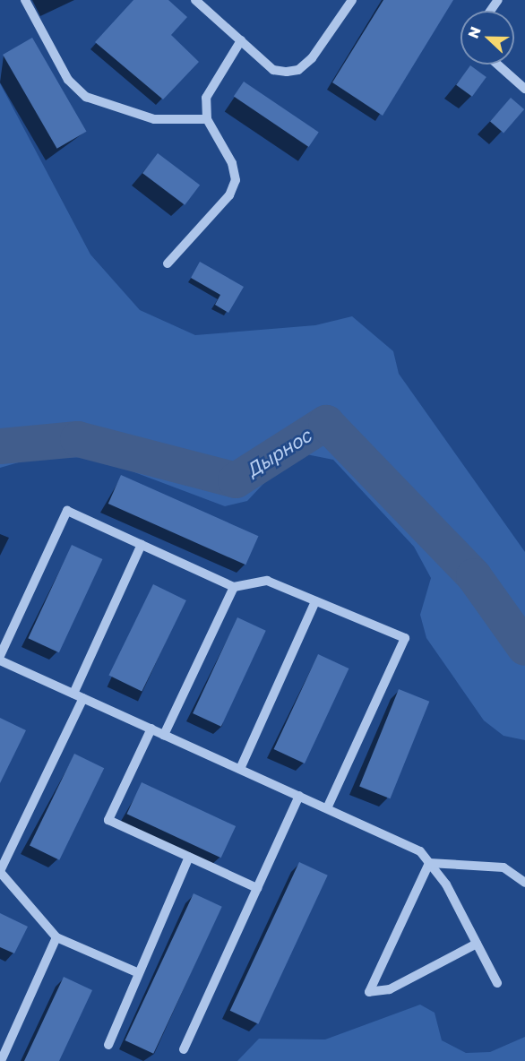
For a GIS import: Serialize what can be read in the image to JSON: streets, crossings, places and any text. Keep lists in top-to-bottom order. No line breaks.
{"water":["Дырнос"],"north":"left"}
